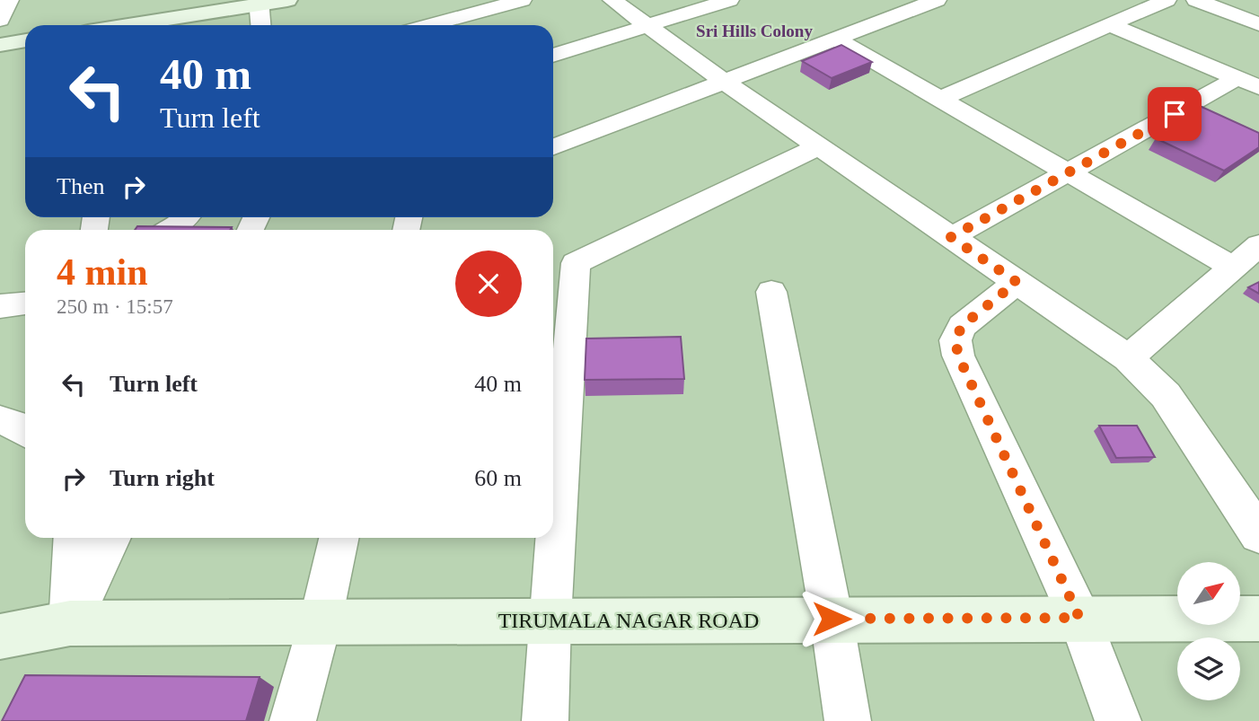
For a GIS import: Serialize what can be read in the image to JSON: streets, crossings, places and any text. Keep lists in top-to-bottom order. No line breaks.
{"streets":{"street":["TIRUMALA NAGAR ROAD"]},"districts":["Sri Hills Colony"],"north":"top right","page":{"turn":["40 m","Turn left"],"then":"Then","heading":["4 min","250 m · 15:57"],"list":[{"name":"Turn left","value":"40 m"},{"name":"Turn right","value":"60 m"}]}}
